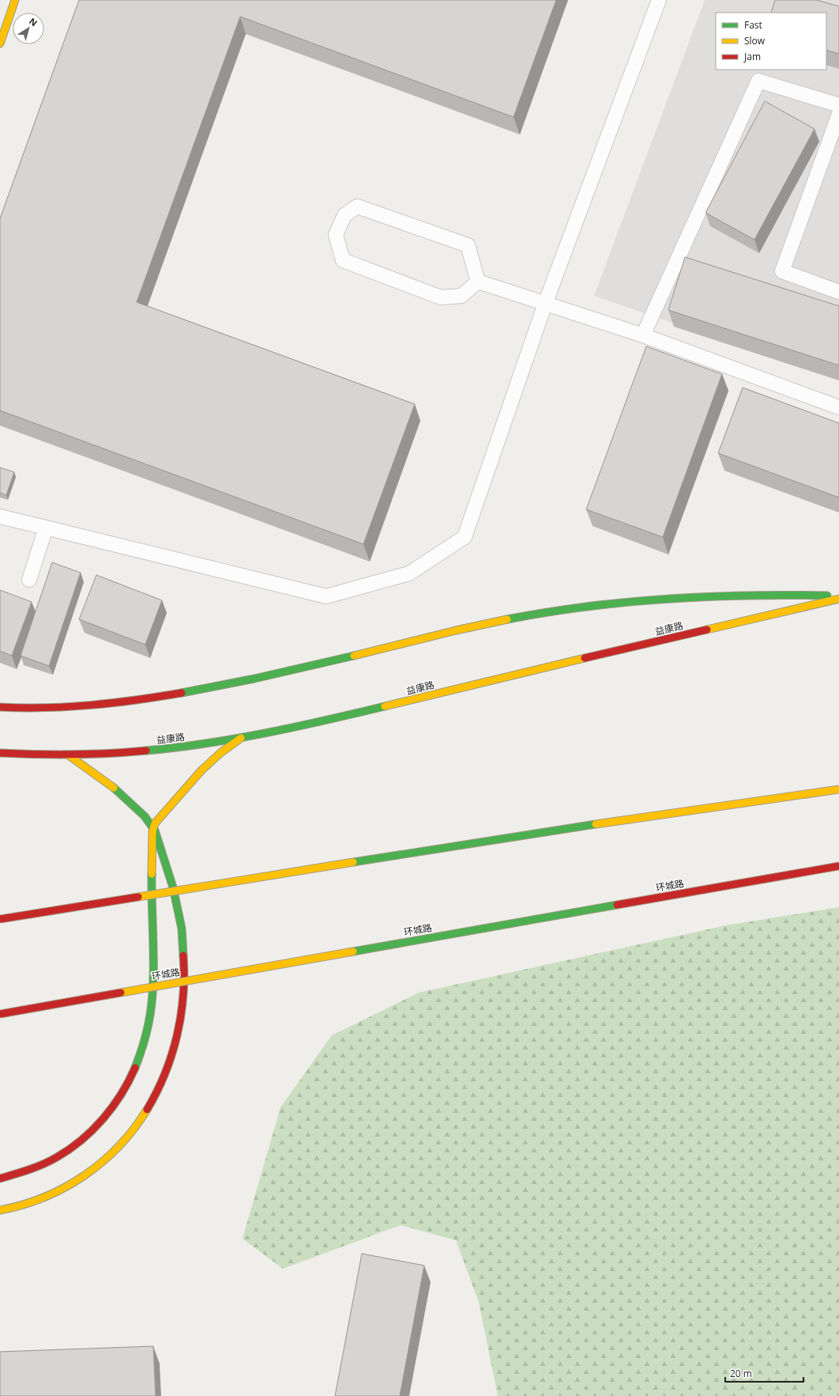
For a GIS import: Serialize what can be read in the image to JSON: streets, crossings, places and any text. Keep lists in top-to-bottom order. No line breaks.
{"streets":{"main road":["益康路","环城路"]},"legend":["Fast","Slow","Jam"],"scale_bar":"20 m","north":"top right"}
